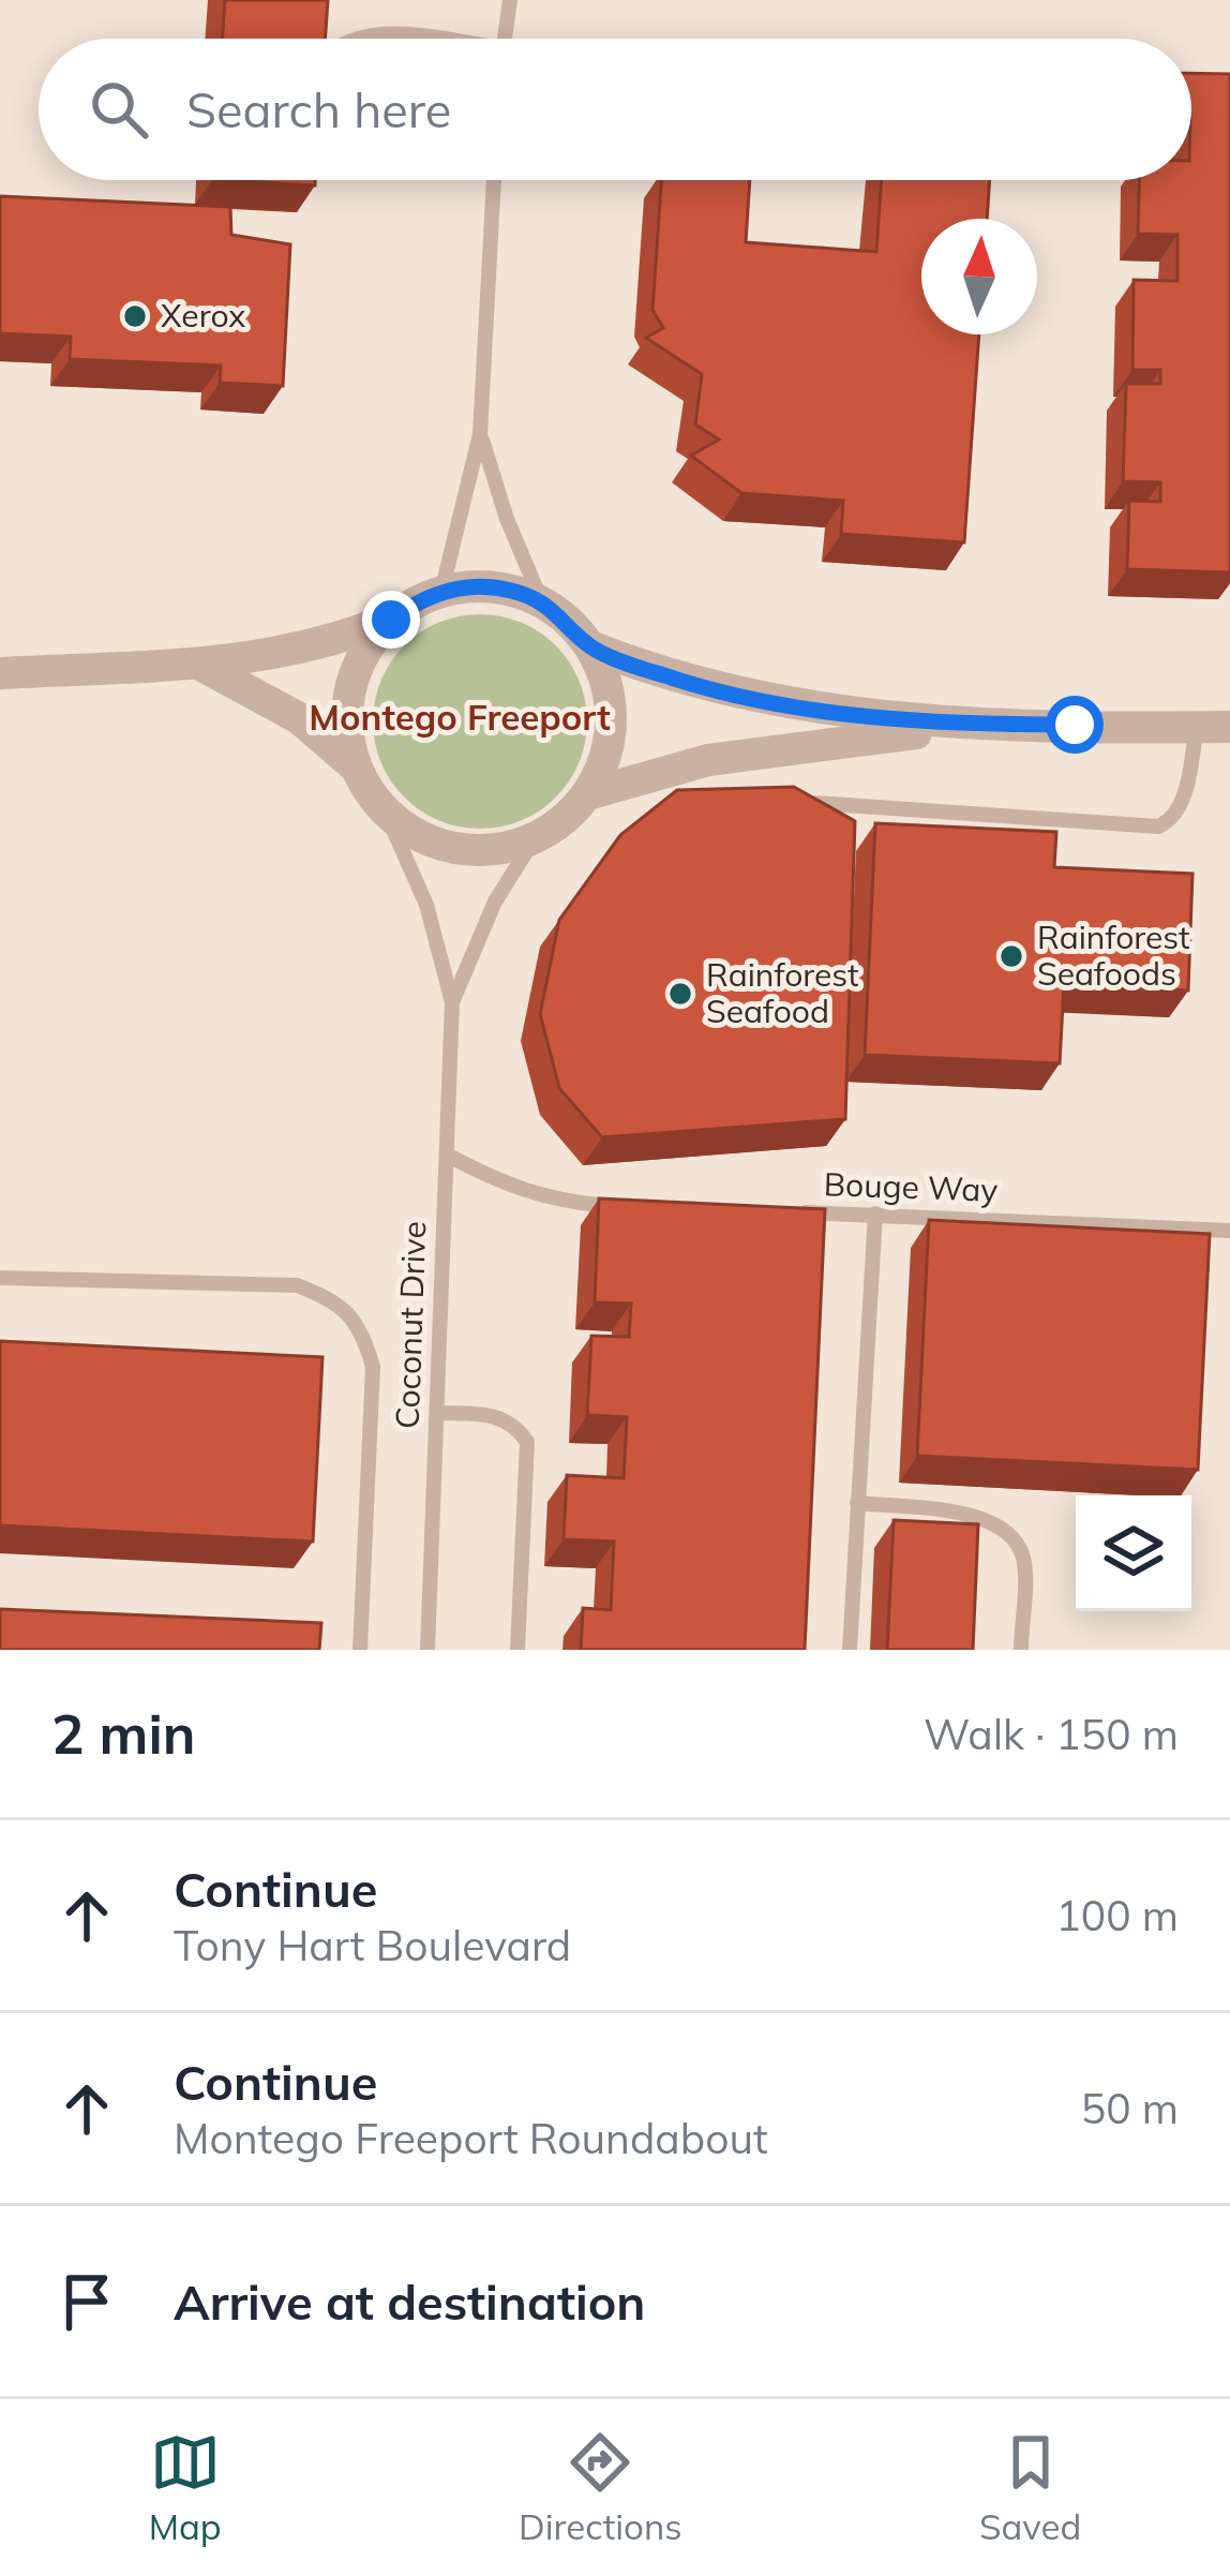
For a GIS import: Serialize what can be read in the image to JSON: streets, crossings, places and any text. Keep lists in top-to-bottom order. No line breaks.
{"streets":{"lane":["Bouge Way","Coconut Drive"]},"districts":["Montego Freeport"],"places":["Xerox","Rainforest Seafoods","Rainforest Seafood"],"north":"top","page":{"search":"Search here","heading":["2 min","Walk · 150 m"],"list":[["Continue","Tony Hart Boulevard","100 m"],["Continue","Montego Freeport Roundabout","50 m"],"Arrive at destination"],"nav":["Map","Directions","Saved"]}}
